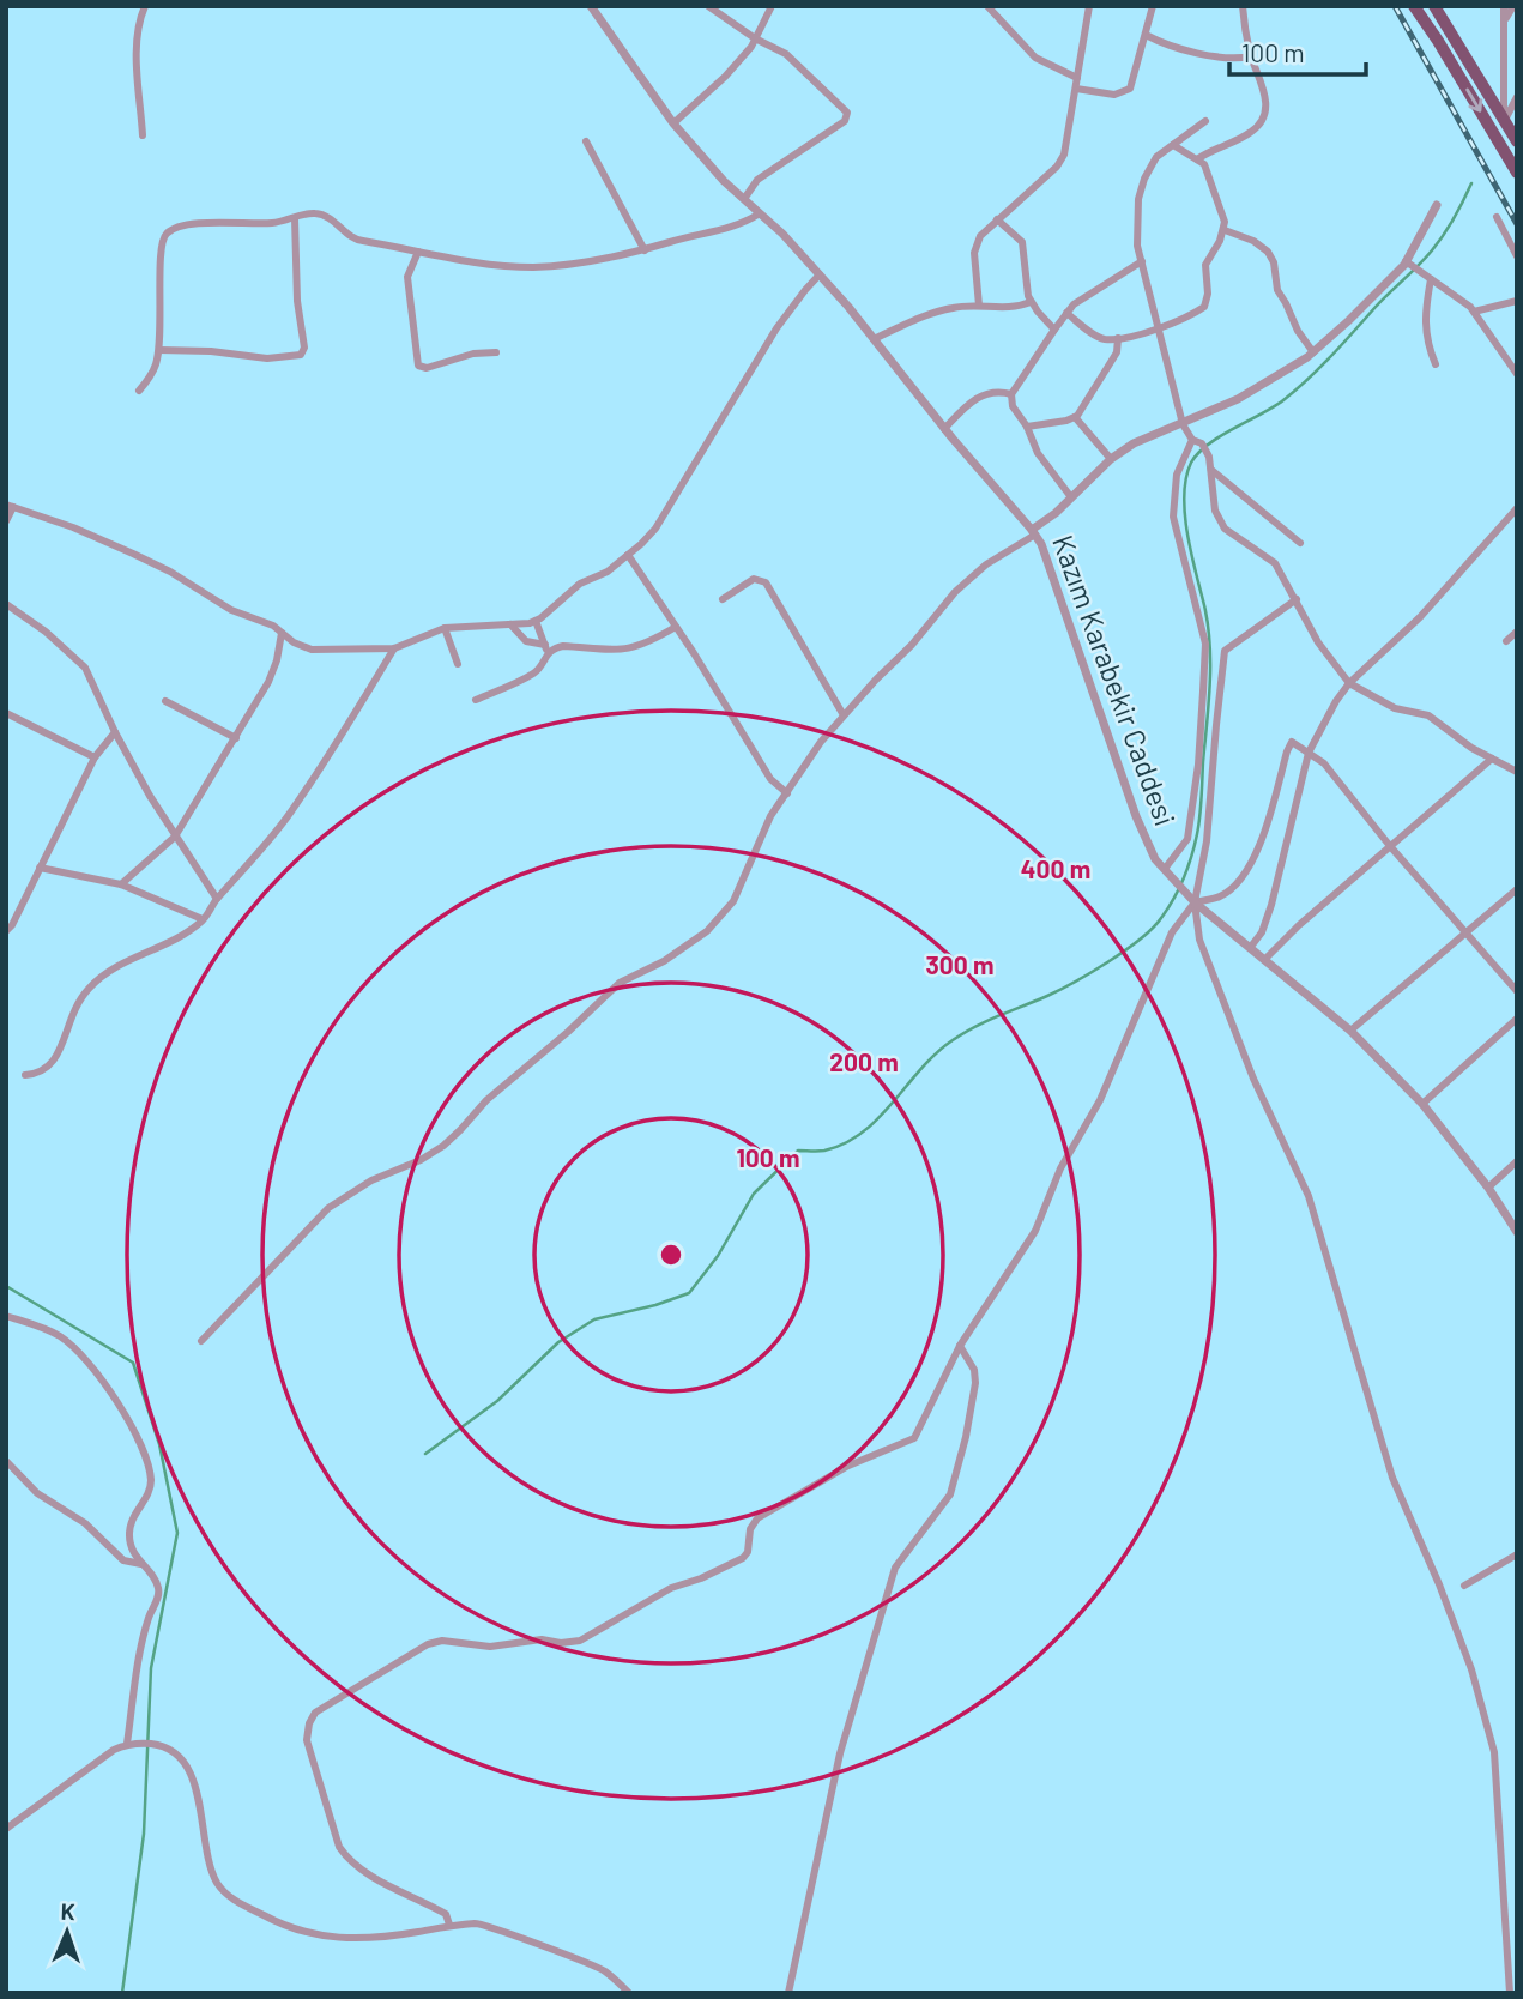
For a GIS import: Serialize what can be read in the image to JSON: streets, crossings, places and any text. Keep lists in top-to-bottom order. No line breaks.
{"streets":{"street":["Kazım Karabekir Caddesi"]},"scale_bar":"100 m","north":"top","rings":["400 m","300 m","200 m","100 m"]}
